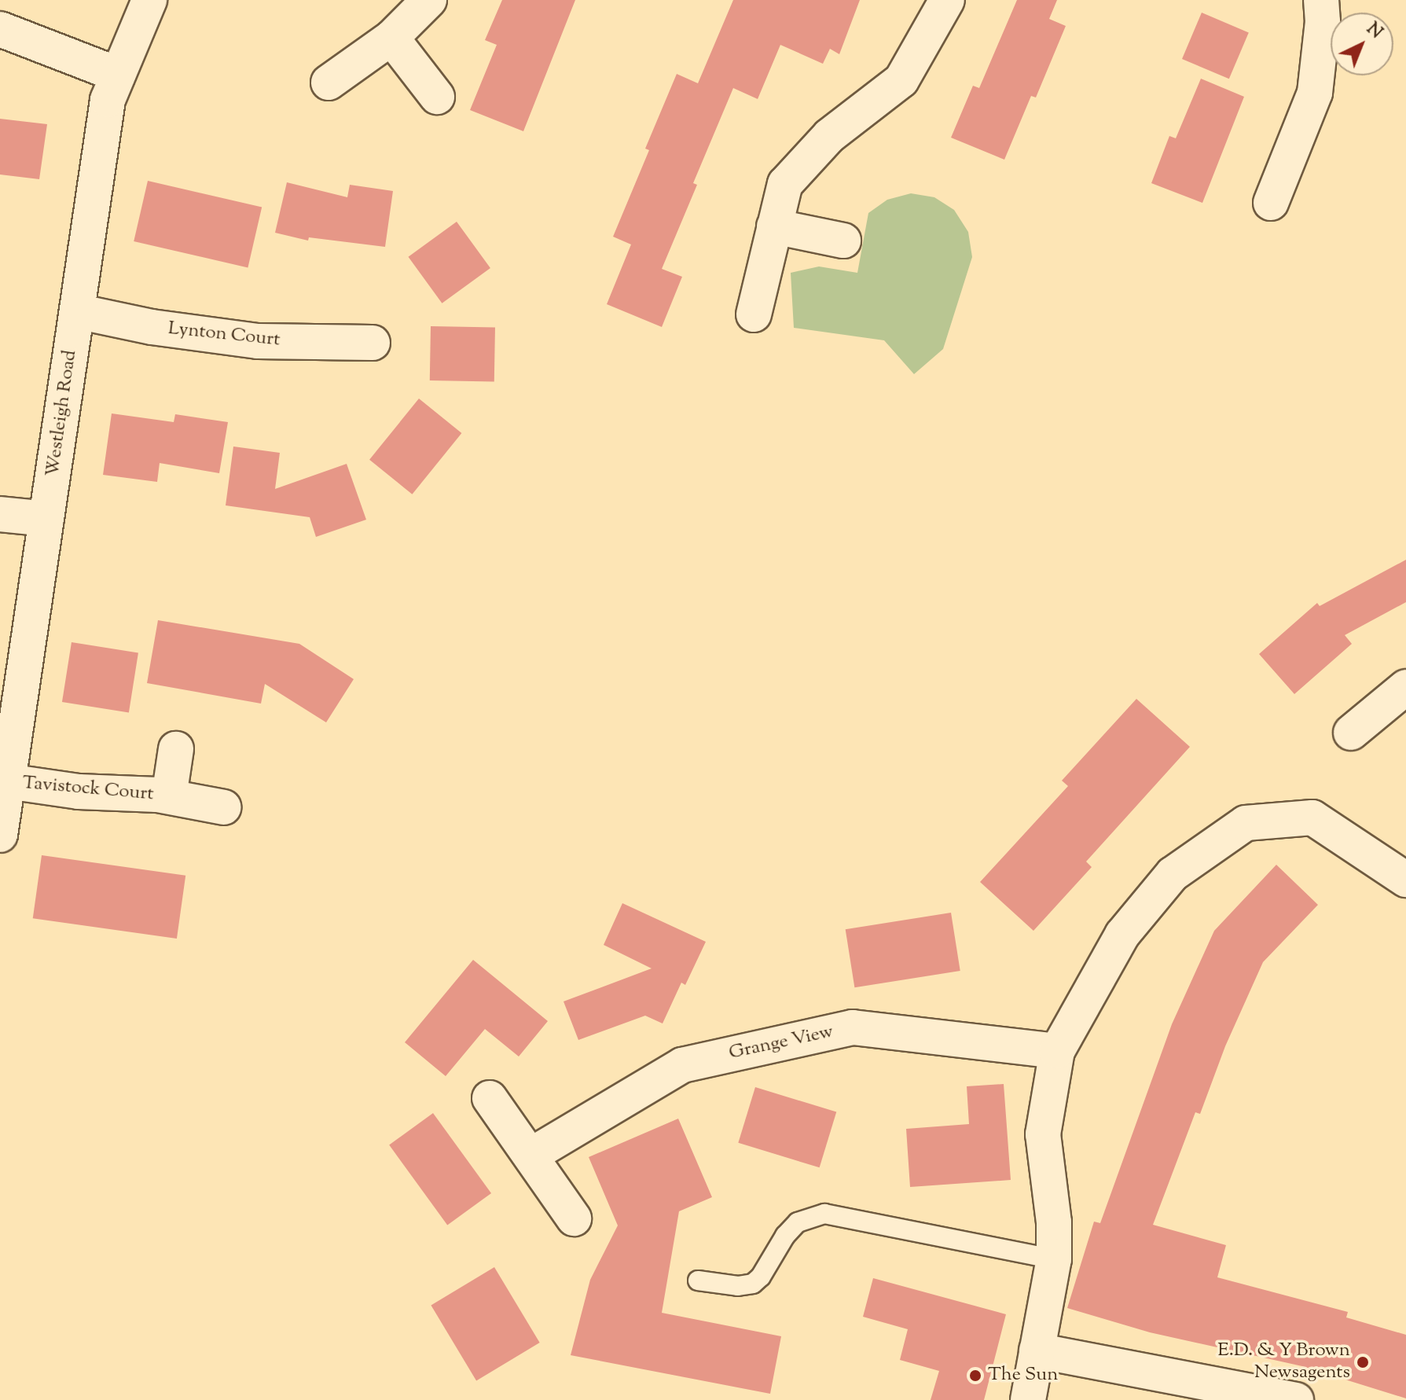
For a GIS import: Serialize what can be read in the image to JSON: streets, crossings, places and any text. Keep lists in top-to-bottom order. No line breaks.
{"streets":{"street":["Lynton Court","Westleigh Road","Tavistock Court","Grange View"]},"crossings":[["Lynton Court","Westleigh Road"],["Westleigh Road","Tavistock Court"]],"places":["E.D. & Y Brown Newsagents","The Sun"],"north":"top right"}
